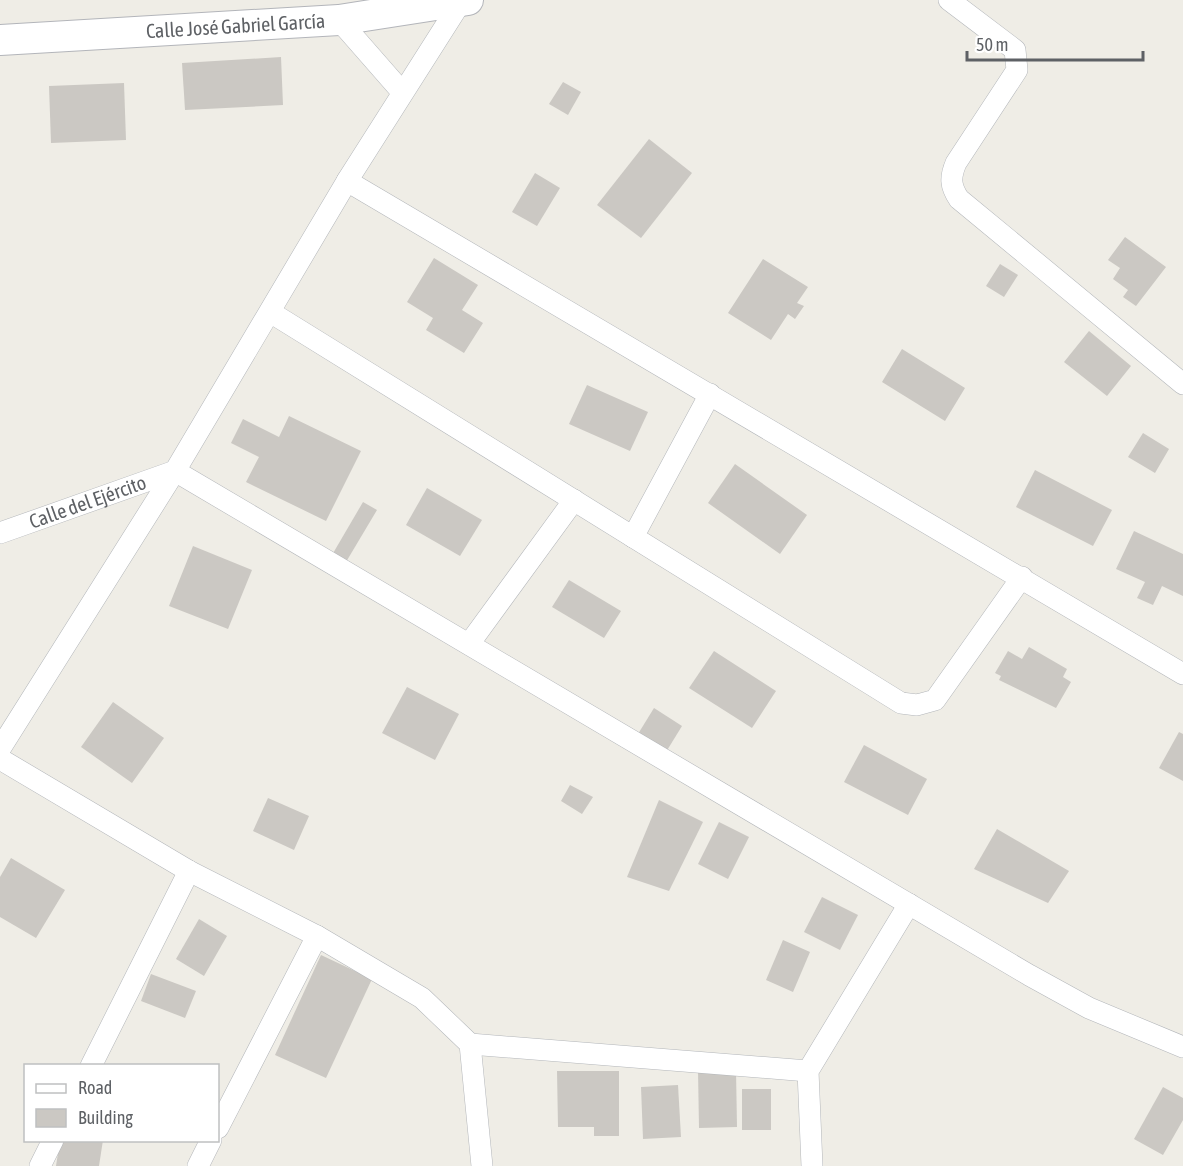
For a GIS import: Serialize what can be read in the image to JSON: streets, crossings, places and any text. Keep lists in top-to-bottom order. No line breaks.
{"streets":{"street":["Calle José Gabriel García","Calle del Ejército"]},"legend":["Road","Building"],"scale_bar":"50 m"}
